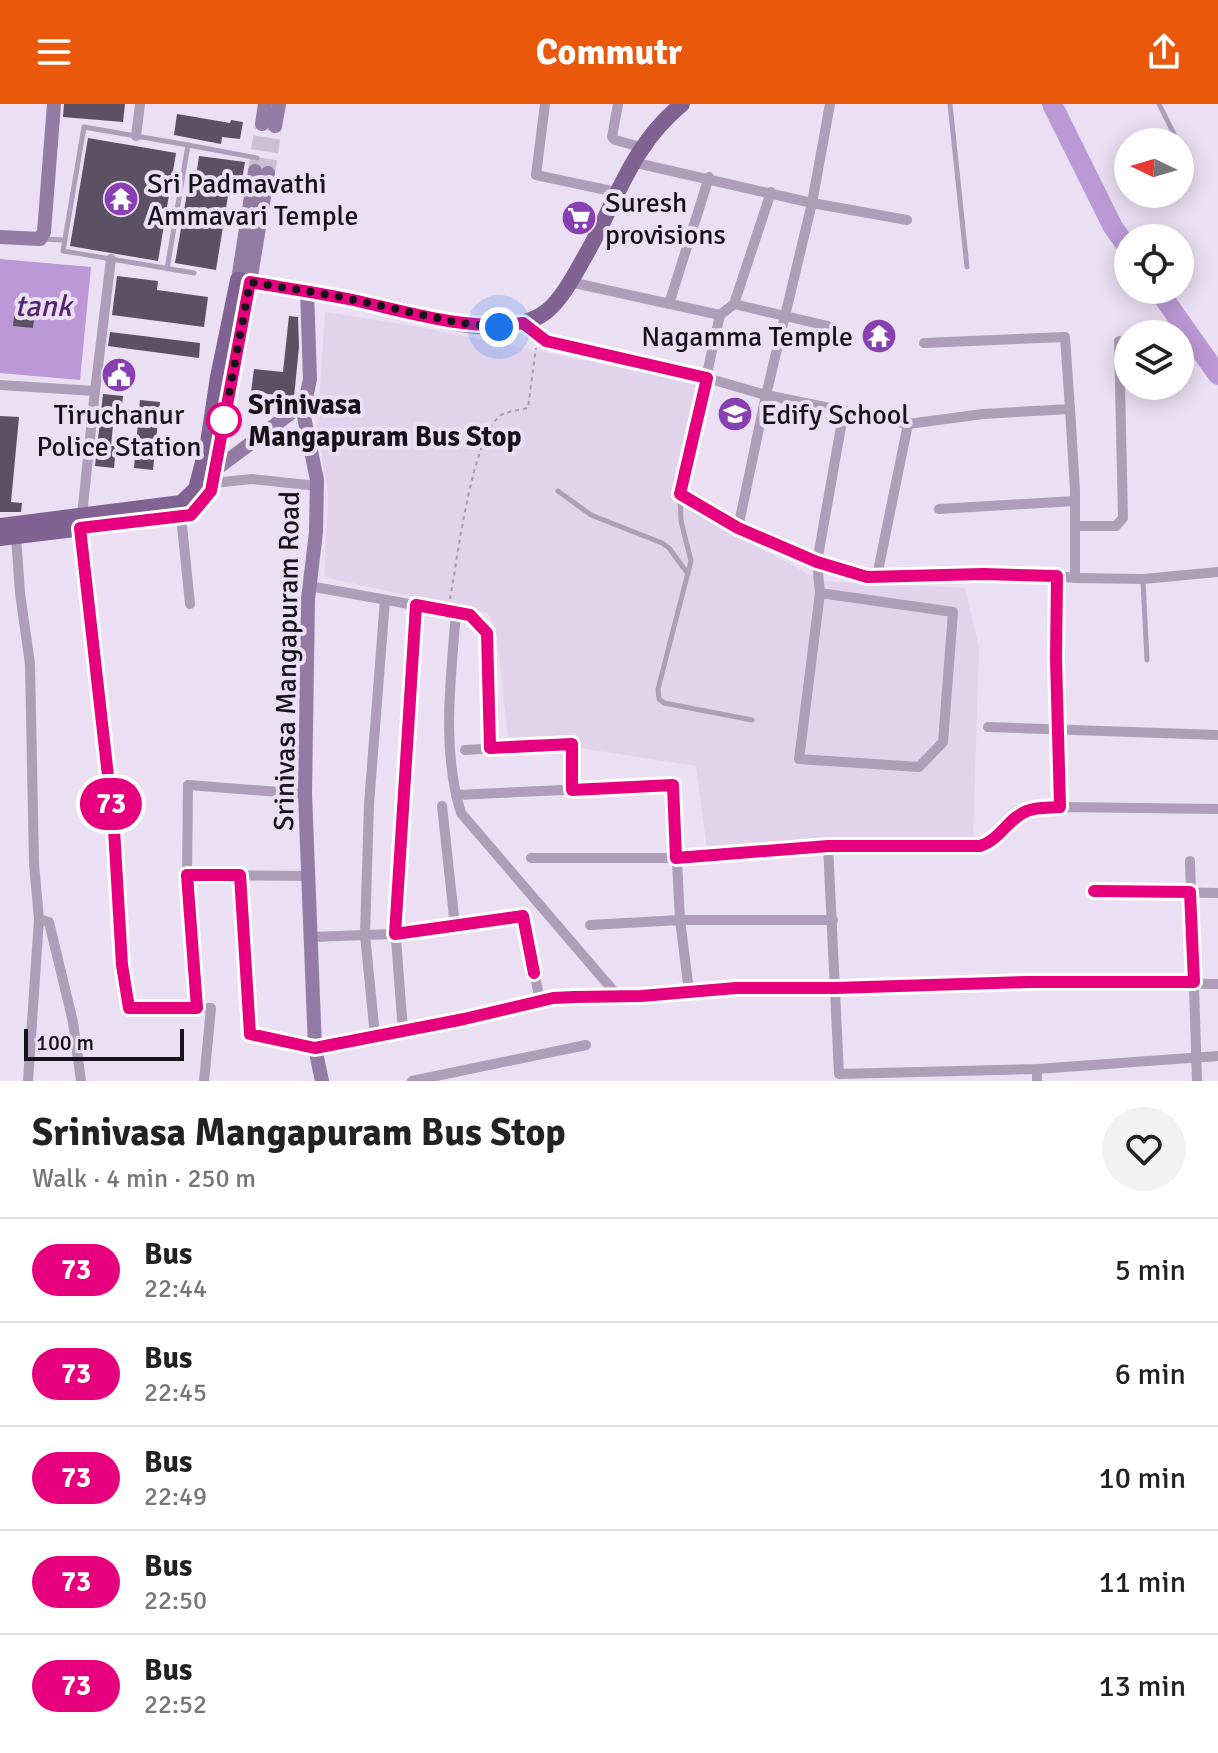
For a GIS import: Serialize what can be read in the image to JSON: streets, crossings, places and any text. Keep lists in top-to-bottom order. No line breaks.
{"streets":{"street":["Srinivasa Mangapuram Road"]},"water":["tank"],"places":{"temple":["Sri Padmavathi Ammavari Temple","Nagamma Temple"],"supermarket":["Suresh provisions"],"public building":["Tiruchanur Police Station"],"school or university":["Edify School"],"other":["Srinivasa Mangapuram Bus Stop"]},"lines":["bus line 73"],"scale_bar":"100 m","north":"left","page":{"header":"Commutr","on_map":"73","scale":"100 m","heading":["Srinivasa Mangapuram Bus Stop","Walk · 4 min · 250 m"],"list":[{"mark":"73","name":"Bus","note":"22:44","value":"5 min"},{"mark":"73","name":"Bus","note":"22:45","value":"6 min"},{"mark":"73","name":"Bus","note":"22:49","value":"10 min"},{"mark":"73","name":"Bus","note":"22:50","value":"11 min"},{"mark":"73","name":"Bus","note":"22:52","value":"13 min"}]}}
